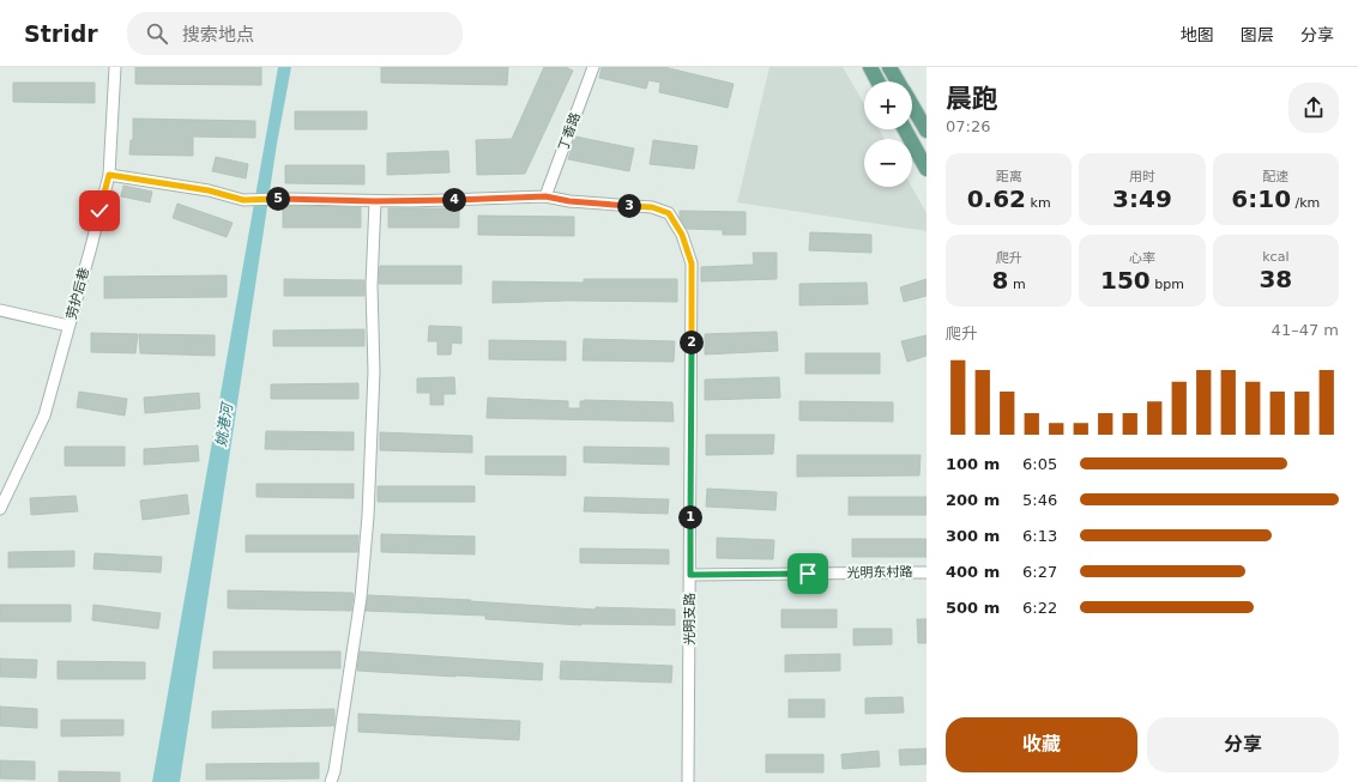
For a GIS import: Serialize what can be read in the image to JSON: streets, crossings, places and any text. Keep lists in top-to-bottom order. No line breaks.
{"streets":{"street":["丁香路","劳护后巷","光明东村路","光明支路"]},"crossings":[["丁香路","光明支路"],["劳护后巷","光明支路"],["光明东村路","光明支路"]],"water":["姚港河"],"page":{"header":"Stridr","search":"搜索地点","nav":["地图","图层","分享"],"heading":["晨跑","07:26"],"map_buttons":["+","−"],"stats":[["距离","0.62 km"],["用时","3:49"],["配速","6:10 /km"],["爬升","8 m"],["心率","150 bpm"],["kcal","38"]],"pins":["5","4","3","2","1"],"chart":["爬升","41–47 m"],"list":[{"name":"100 m","note":"6:05"},{"name":"200 m","note":"5:46"},{"name":"300 m","note":"6:13"},{"name":"400 m","note":"6:27"},{"name":"500 m","note":"6:22"}],"buttons":["收藏","分享"]}}
